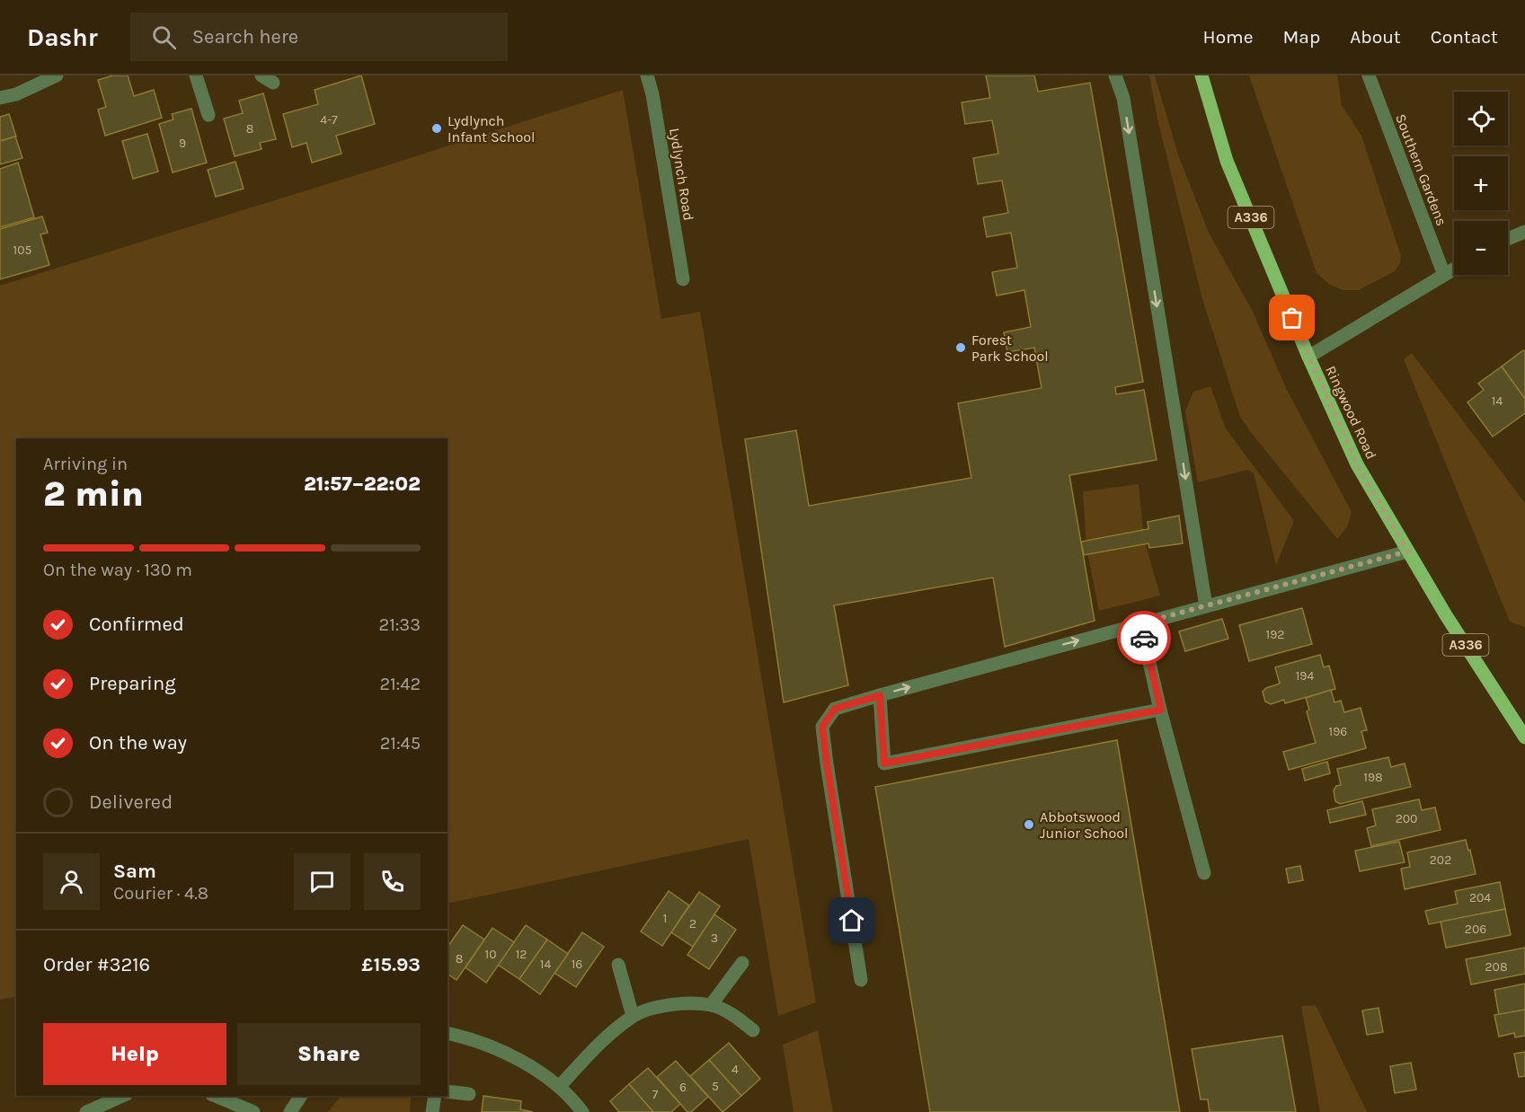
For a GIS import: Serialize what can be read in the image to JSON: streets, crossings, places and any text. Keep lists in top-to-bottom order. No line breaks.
{"streets":{"main road":["A336","Ringwood Road"],"street":["Southern Gardens","Lydlynch Road"]},"places":["Lydlynch Infant School","Forest Park School","Abbotswood Junior School"],"house_numbers":["4-7","8","9","105","14","192","194","196","198","200","202","204","1","2","206","3","10","12","8","14","16","208","4","5","6","7"],"page":{"header":"Dashr","search":"Search here","nav":["Home","Map","About","Contact"],"map_buttons":["+","−"],"heading":["2 min","Arriving in","21:57–22:02"],"panel":["Sam","Courier · 4.8","Order #3216","£15.93"],"bar":"On the way · 130 m","list":[["Confirmed","21:33"],["Preparing","21:42"],["On the way","21:45"],"Delivered"],"buttons":["Help","Share"]}}
